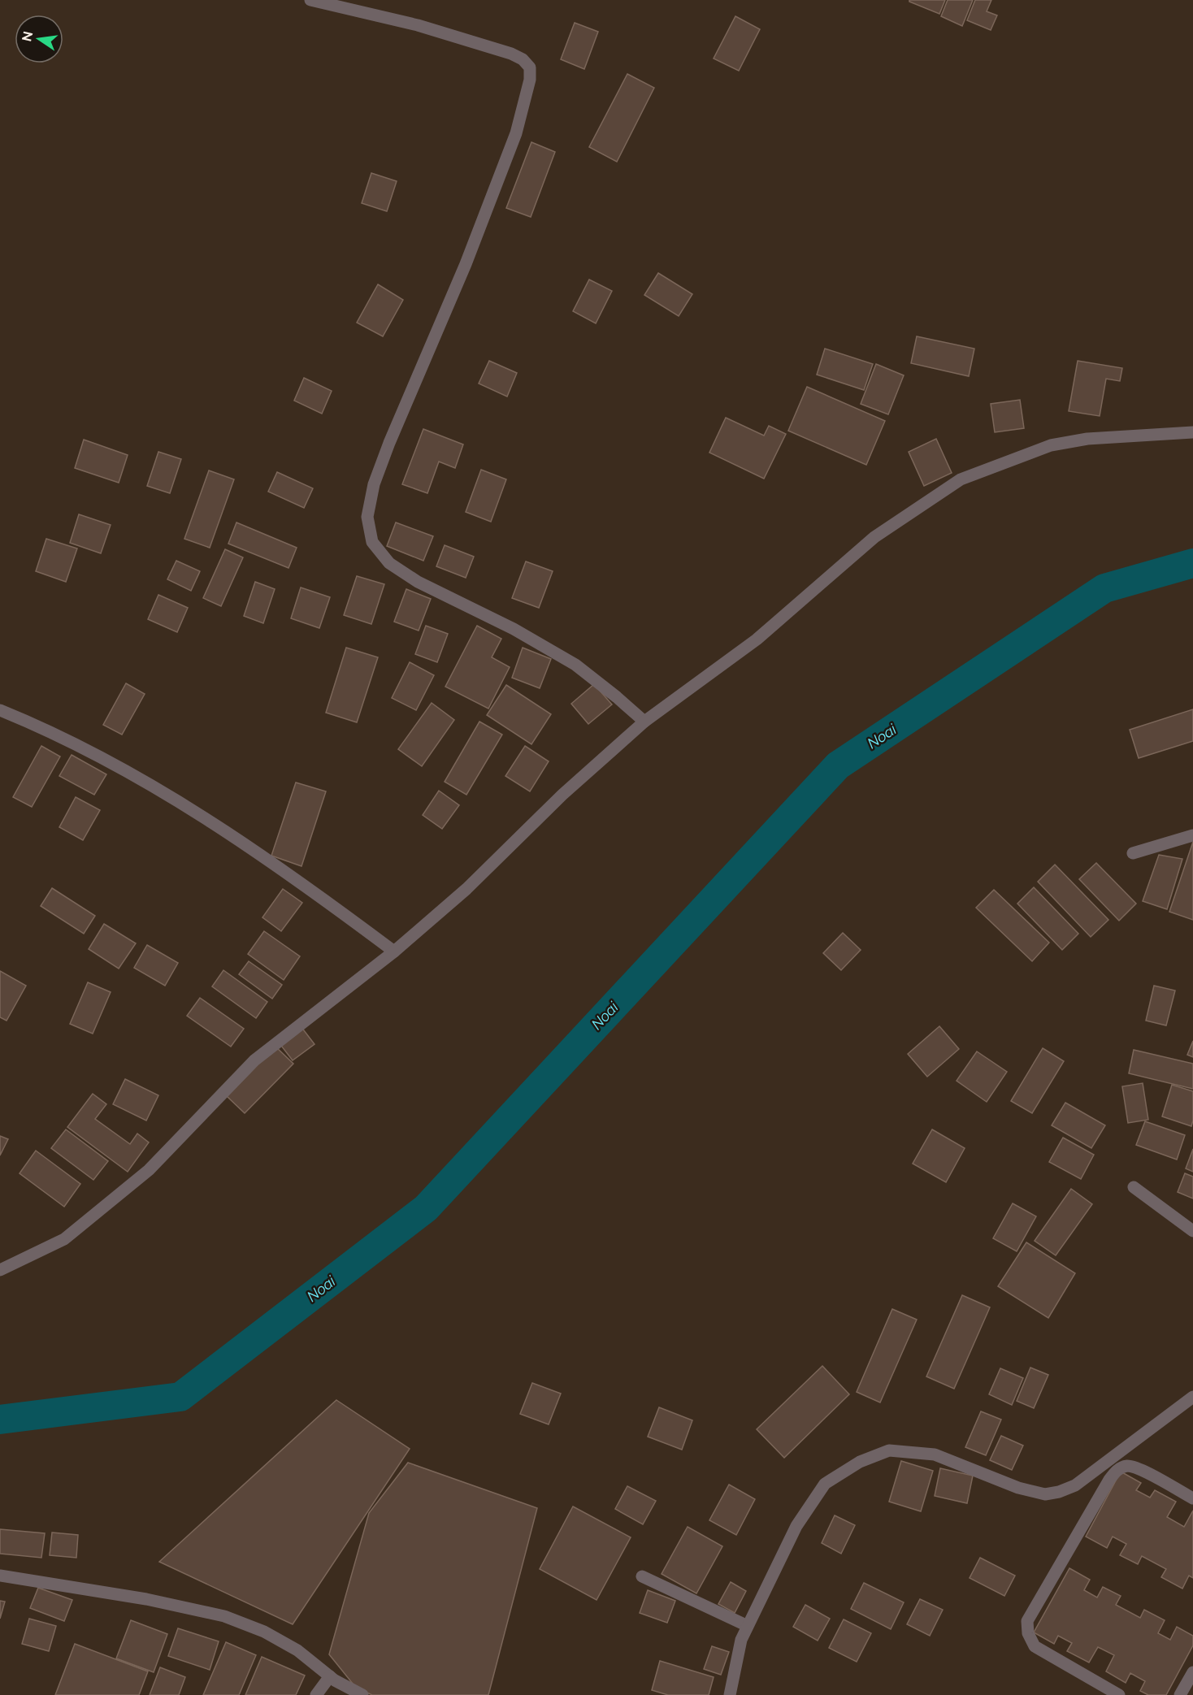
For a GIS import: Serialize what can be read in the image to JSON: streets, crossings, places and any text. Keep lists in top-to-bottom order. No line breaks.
{"water":["Noai"],"north":"left"}
